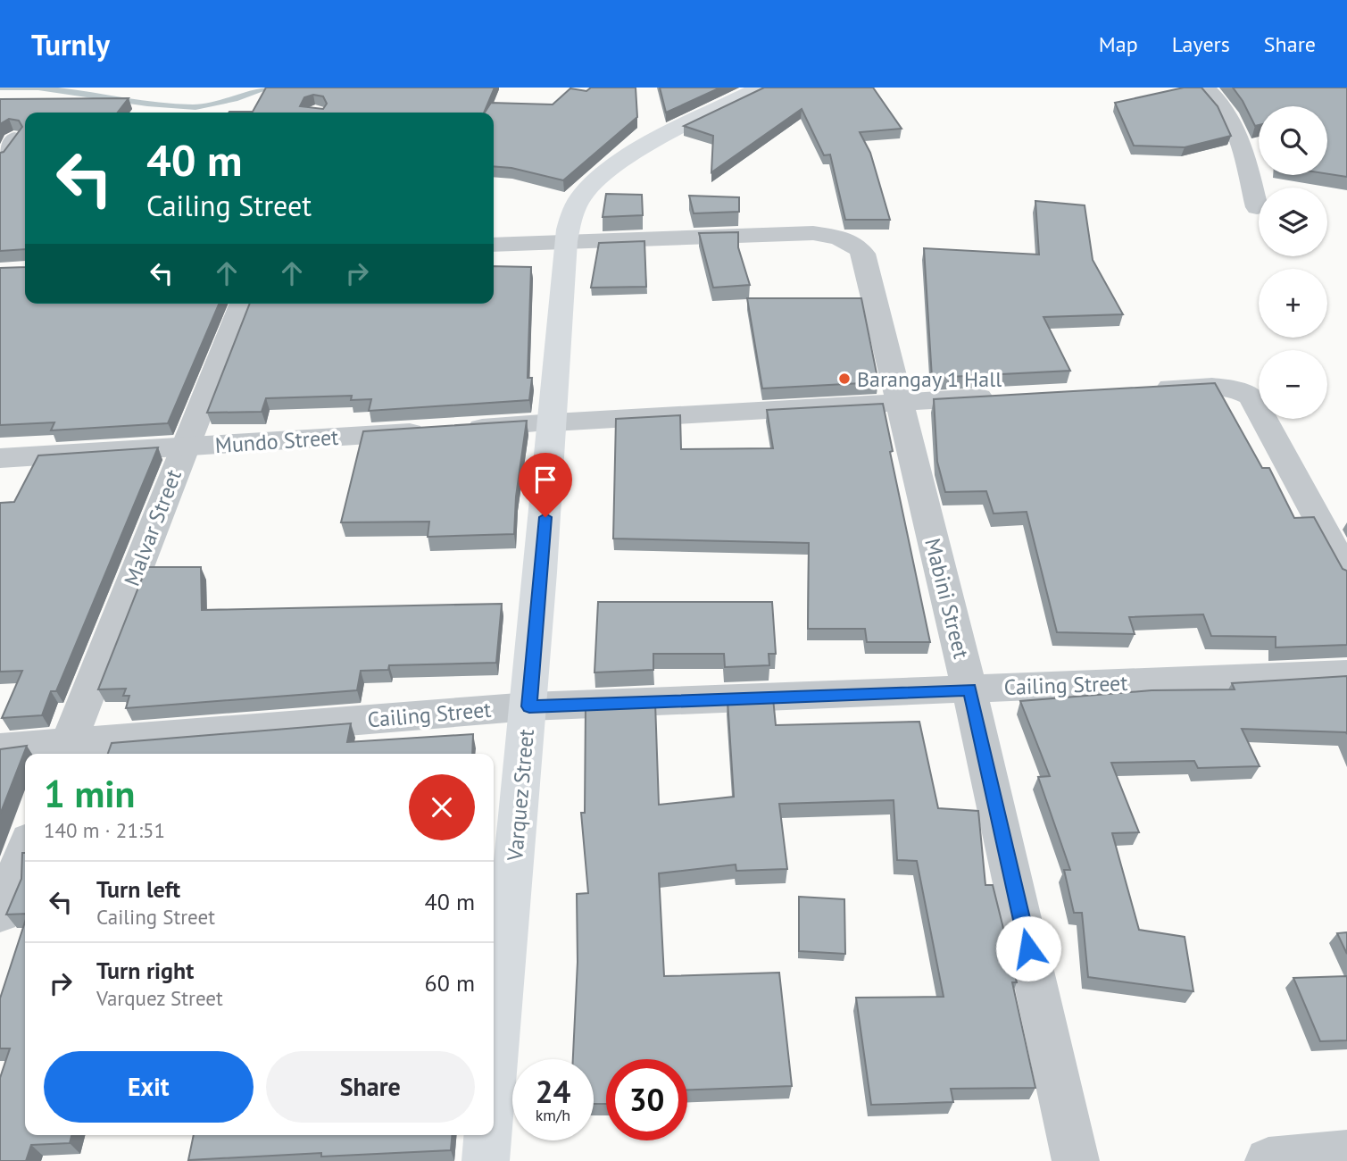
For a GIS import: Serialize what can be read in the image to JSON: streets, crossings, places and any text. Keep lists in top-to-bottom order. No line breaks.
{"streets":{"main road":["Varquez Street"],"street":["Mundo Street","Malvar Street","Mabini Street","Cailing Street"]},"crossings":[["Mundo Street","Malvar Street"],["Mundo Street","Mabini Street"],["Mundo Street","Varquez Street"],["Malvar Street","Cailing Street"],["Mabini Street","Cailing Street"],["Mabini Street","Varquez Street"],["Cailing Street","Varquez Street"]],"places":["Barangay 1 Hall"],"page":{"header":"Turnly","nav":["Map","Layers","Share"],"map_buttons":["+","−"],"turn":["40 m","Cailing Street"],"heading":["1 min","140 m · 21:51"],"list":[{"name":"Turn left","note":"Cailing Street","value":"40 m"},{"name":"Turn right","note":"Varquez Street","value":"60 m"}],"buttons":["Exit","Share"],"speed":"24 km/h","limit":"30"}}
